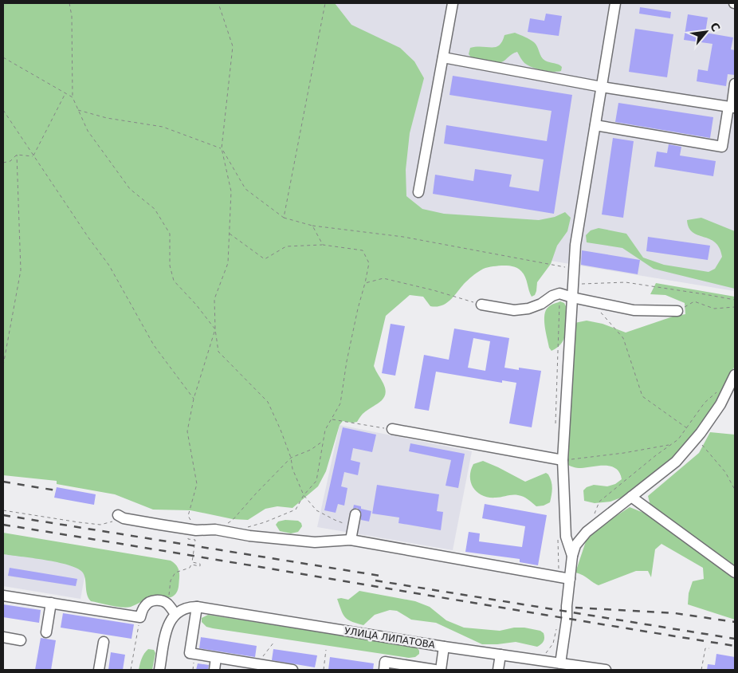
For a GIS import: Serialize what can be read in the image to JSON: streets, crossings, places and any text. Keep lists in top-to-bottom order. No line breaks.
{"streets":{"street":["УЛИЦА ЛИПАТОВА"]},"north":"top right"}
